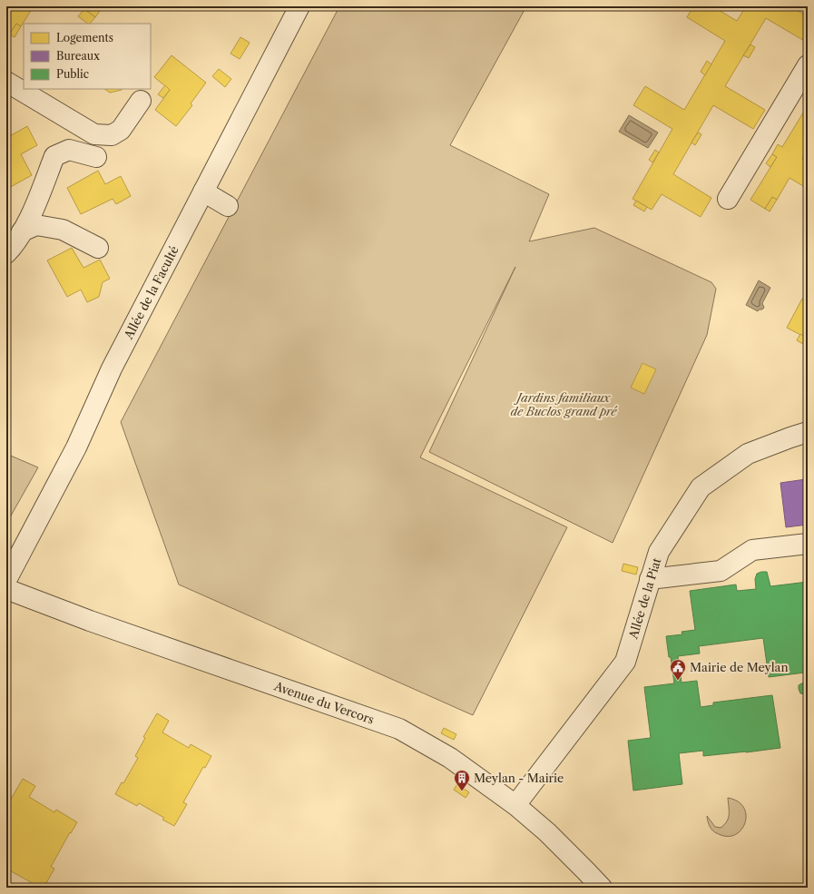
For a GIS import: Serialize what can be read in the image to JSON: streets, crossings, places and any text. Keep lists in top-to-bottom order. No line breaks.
{"streets":{"street":["Allée de la Faculté","Allée de la Piat","Avenue du Vercors"]},"crossings":[["Allée de la Piat","Avenue du Vercors"]],"parks":["Jardins familiaux de Buclos grand pré"],"places":{"public building":["Mairie de Meylan"],"building":["Meylan - Mairie"]},"legend":["Logements","Bureaux","Public"]}
